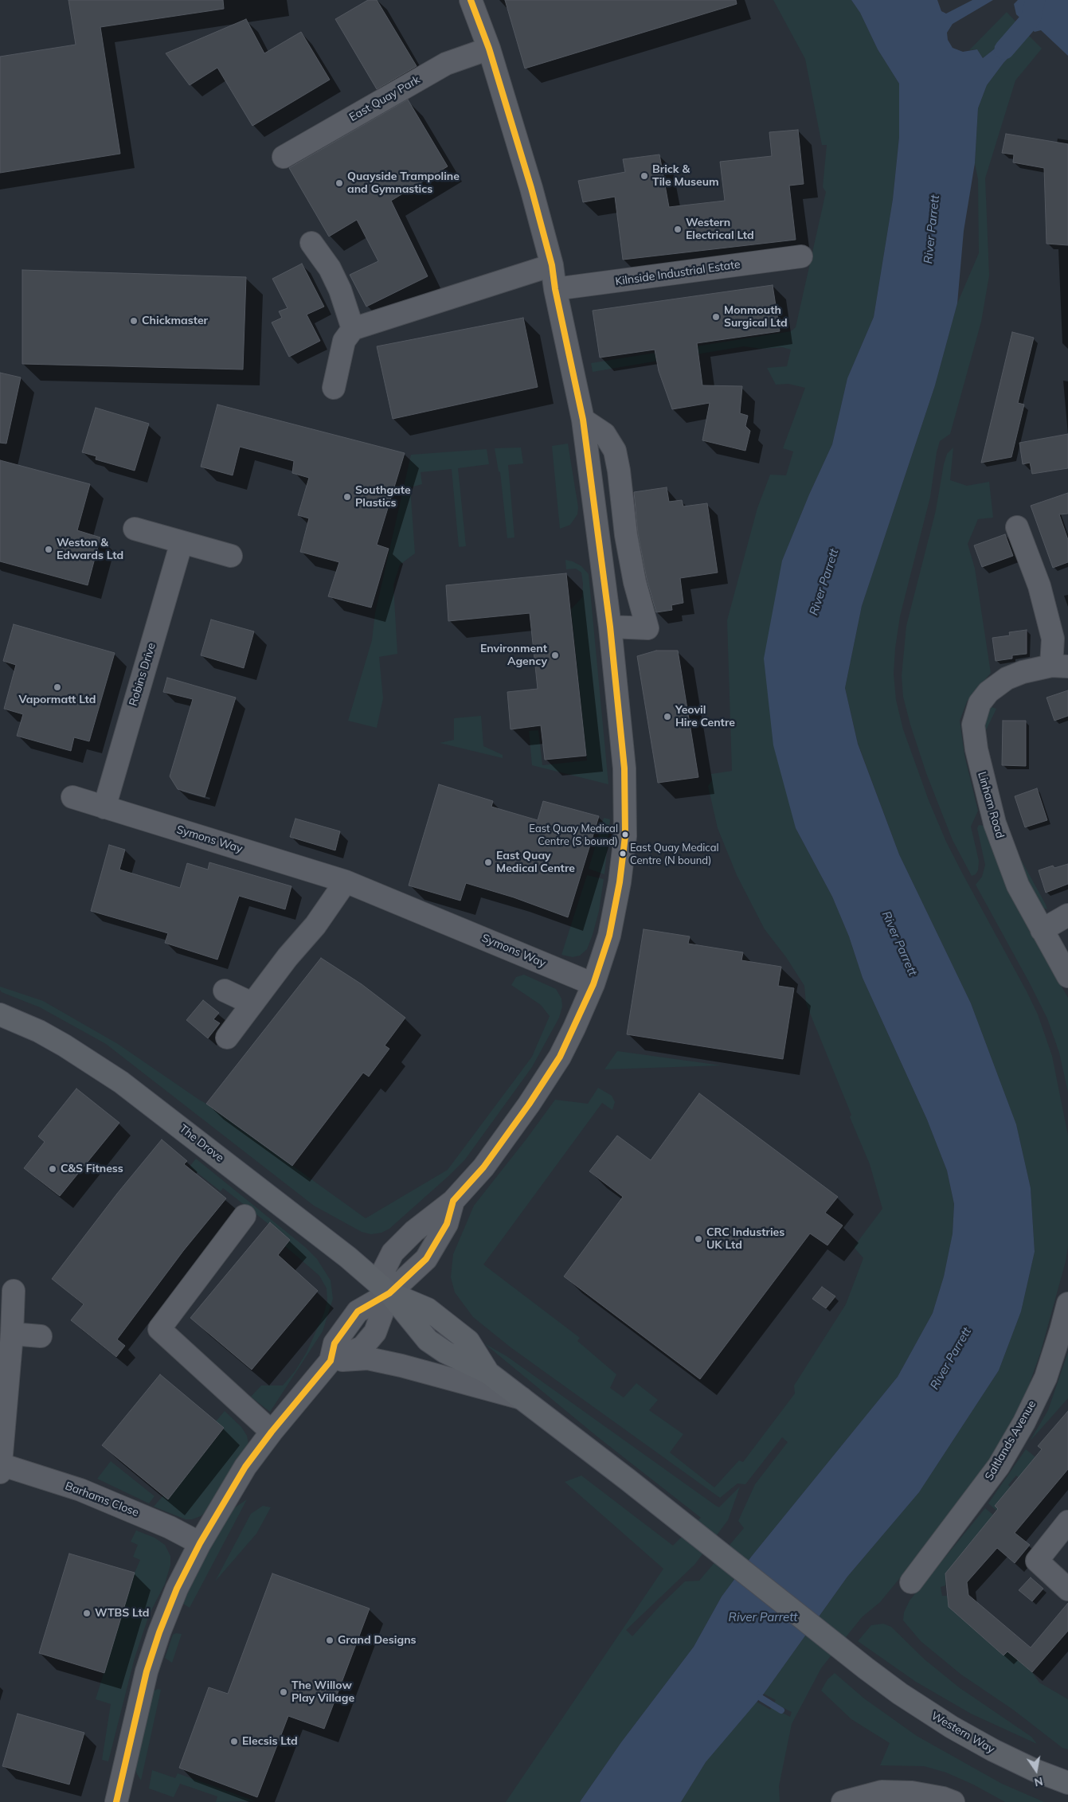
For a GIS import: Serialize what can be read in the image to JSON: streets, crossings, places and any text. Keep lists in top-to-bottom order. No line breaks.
{"streets":{"main road":["The Drove","Western Way"],"street":["East Quay Park","Kilnside Industrial Estate","Robins Drive","Linham Road","Symons Way","Saltlands Avenue","Barhams Close"]},"crossings":[["Robins Drive","Symons Way"],["The Drove","Western Way"]],"water":["River Parrett"],"places":["Brick & Tile Museum","Quayside Trampoline and Gymnastics","Western Electrical Ltd","Monmouth Surgical Ltd","Chickmaster","Southgate Plastics","Weston & Edwards Ltd","Environment Agency","Vapormatt Ltd","Yeovil Hire Centre","East Quay Medical Centre (S bound)","East Quay Medical Centre (N bound)","East Quay Medical Centre","C&S Fitness","CRC Industries UK Ltd","WTBS Ltd","Grand Designs","The Willow Play Village","Elecsis Ltd"],"north":"bottom"}
